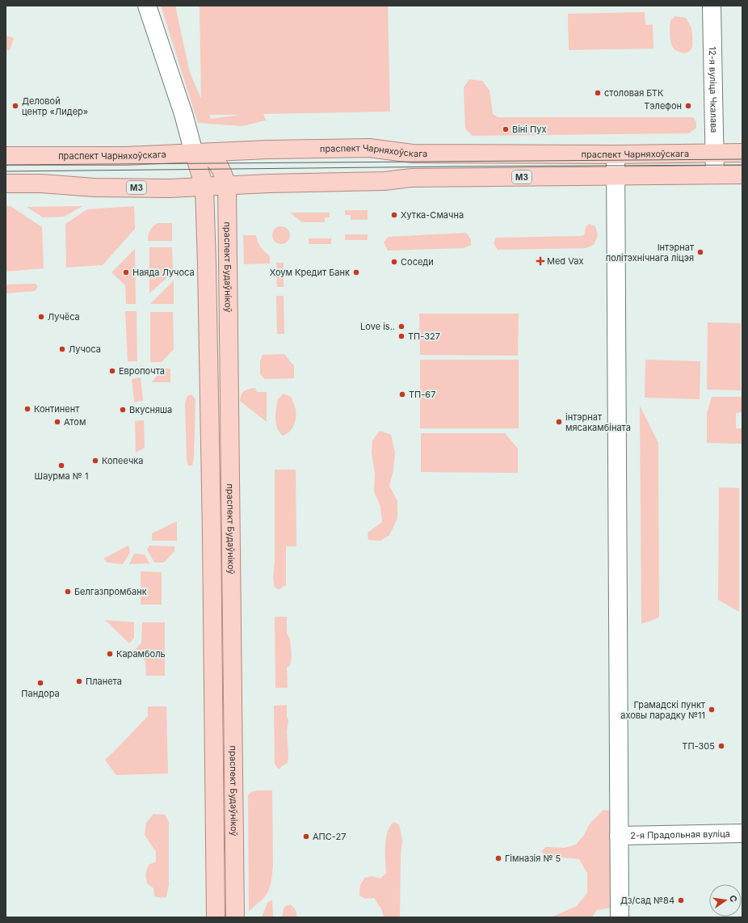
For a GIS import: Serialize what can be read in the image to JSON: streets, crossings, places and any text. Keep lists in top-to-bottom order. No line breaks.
{"streets":{"main road":["праспект Чарняхоўскага","М3","праспект Будаўнікоў"],"street":["12-я вуліца Чкалава","2-я Прадольная вуліца"]},"crossings":[["12-я вуліца Чкалава","праспект Чарняхоўскага"],["12-я вуліца Чкалава","М3"],["праспект Чарняхоўскага","праспект Будаўнікоў"],["М3","праспект Будаўнікоў"]],"places":{"other":["столовая БТК","Деловой центр «Лидер»","Тэлефон","Віні Пух","Хутка-Смачна","Інтэрнат політэхнічнага ліцэя","Соседи","Наяда Лучоса","Хоум Кредит Банк","Лучёса","Love is..","ТП-327","Лучоса","Европочта","ТП-67","Континент","Вкусняша","Атом","інтэрнат мясакамбіната","Копеечка","Шаурма № 1","Белгазпромбанк","Карамболь","Планета","Пандора","Грамадскі пункт аховы парадку №11","ТП-305","АПС-27","Гімназія № 5","Дз/сад №84"],"health":["Med Vax"]},"north":"right"}
